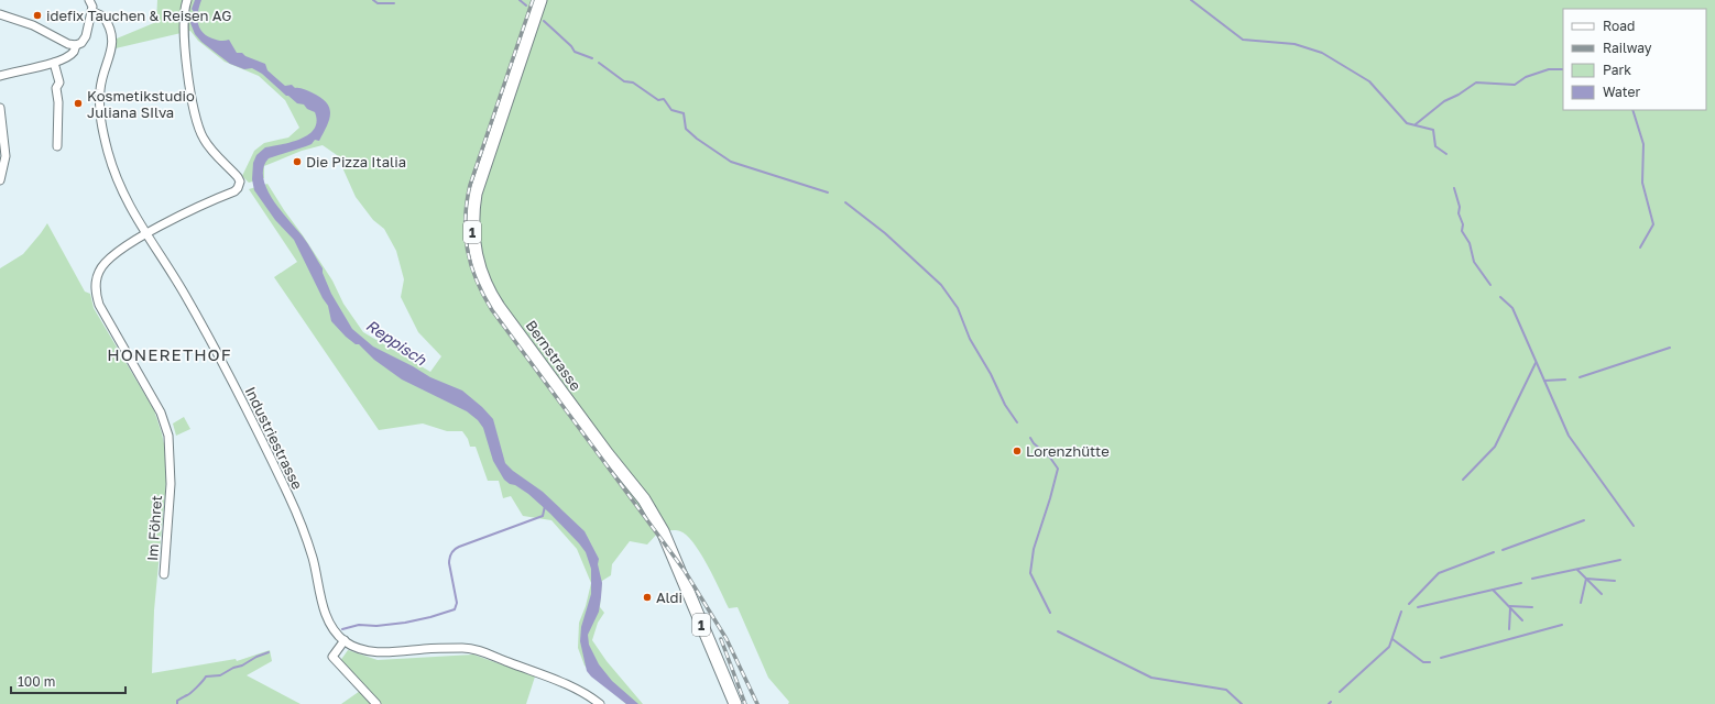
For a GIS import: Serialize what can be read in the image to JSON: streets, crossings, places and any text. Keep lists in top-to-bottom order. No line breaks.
{"streets":{"main road":["1","Bernstrasse"],"street":["Industriestrasse","Im Föhret"]},"crossings":[["Industriestrasse","Im Föhret"]],"districts":["HONERETHOF"],"water":["Reppisch"],"places":["idefix Tauchen & Reisen AG","Kosmetikstudio Juliana SIlva","Die Pizza Italia","Lorenzhütte","Aldi"],"legend":["Road","Railway","Park","Water"],"scale_bar":"100 m"}
